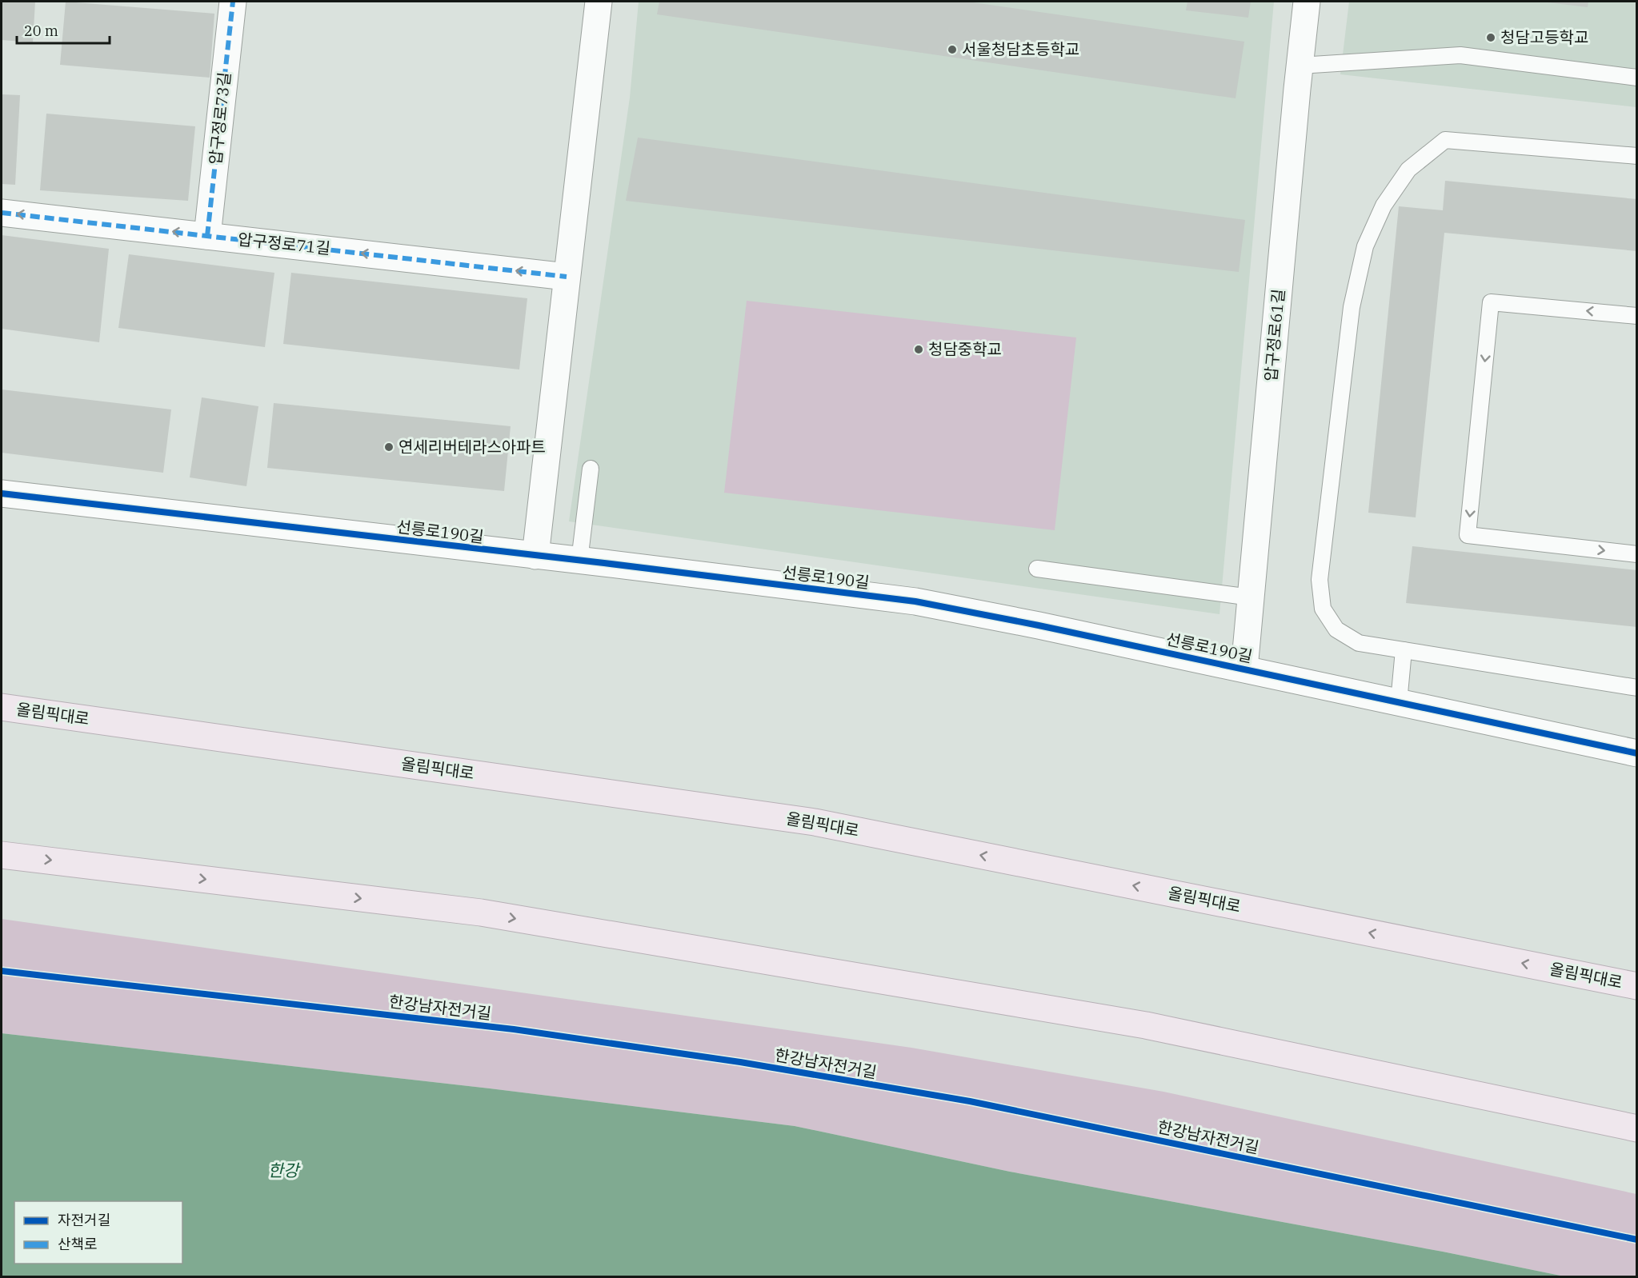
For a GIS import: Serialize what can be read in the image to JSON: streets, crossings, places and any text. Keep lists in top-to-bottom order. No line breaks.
{"streets":{"highway":["올림픽대로"],"street":["압구정로73길","압구정로71길","압구정로61길","선릉로190길"],"cycle path":["한강남자전거길"]},"crossings":[["압구정로73길","압구정로71길"],["압구정로61길","선릉로190길"]],"one_way":["압구정로71길"],"water":["한강"],"places":["청담고등학교","서울청담초등학교","청담중학교","연세리버테라스아파트"],"legend":["자전거길","산책로"],"scale_bar":"20 m"}
